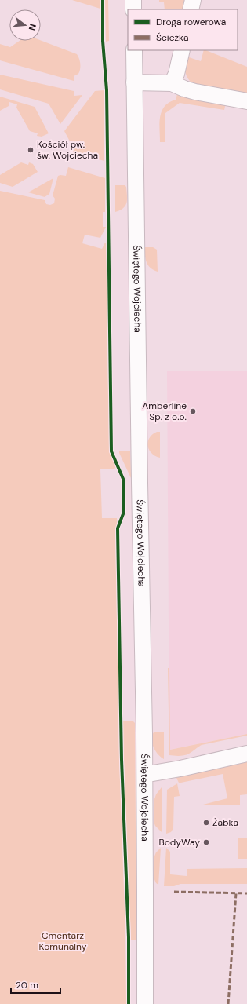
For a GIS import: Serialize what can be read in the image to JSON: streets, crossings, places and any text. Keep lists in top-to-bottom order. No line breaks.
{"streets":{"street":["Świętego Wojciecha"]},"parks":["Cmentarz Komunalny"],"places":["Kościół pw. św. Wojciecha","Amberline Sp. z o.o.","Żabka","BodyWay"],"legend":["Droga rowerowa","Ścieżka"],"scale_bar":"20 m","north":"right"}
